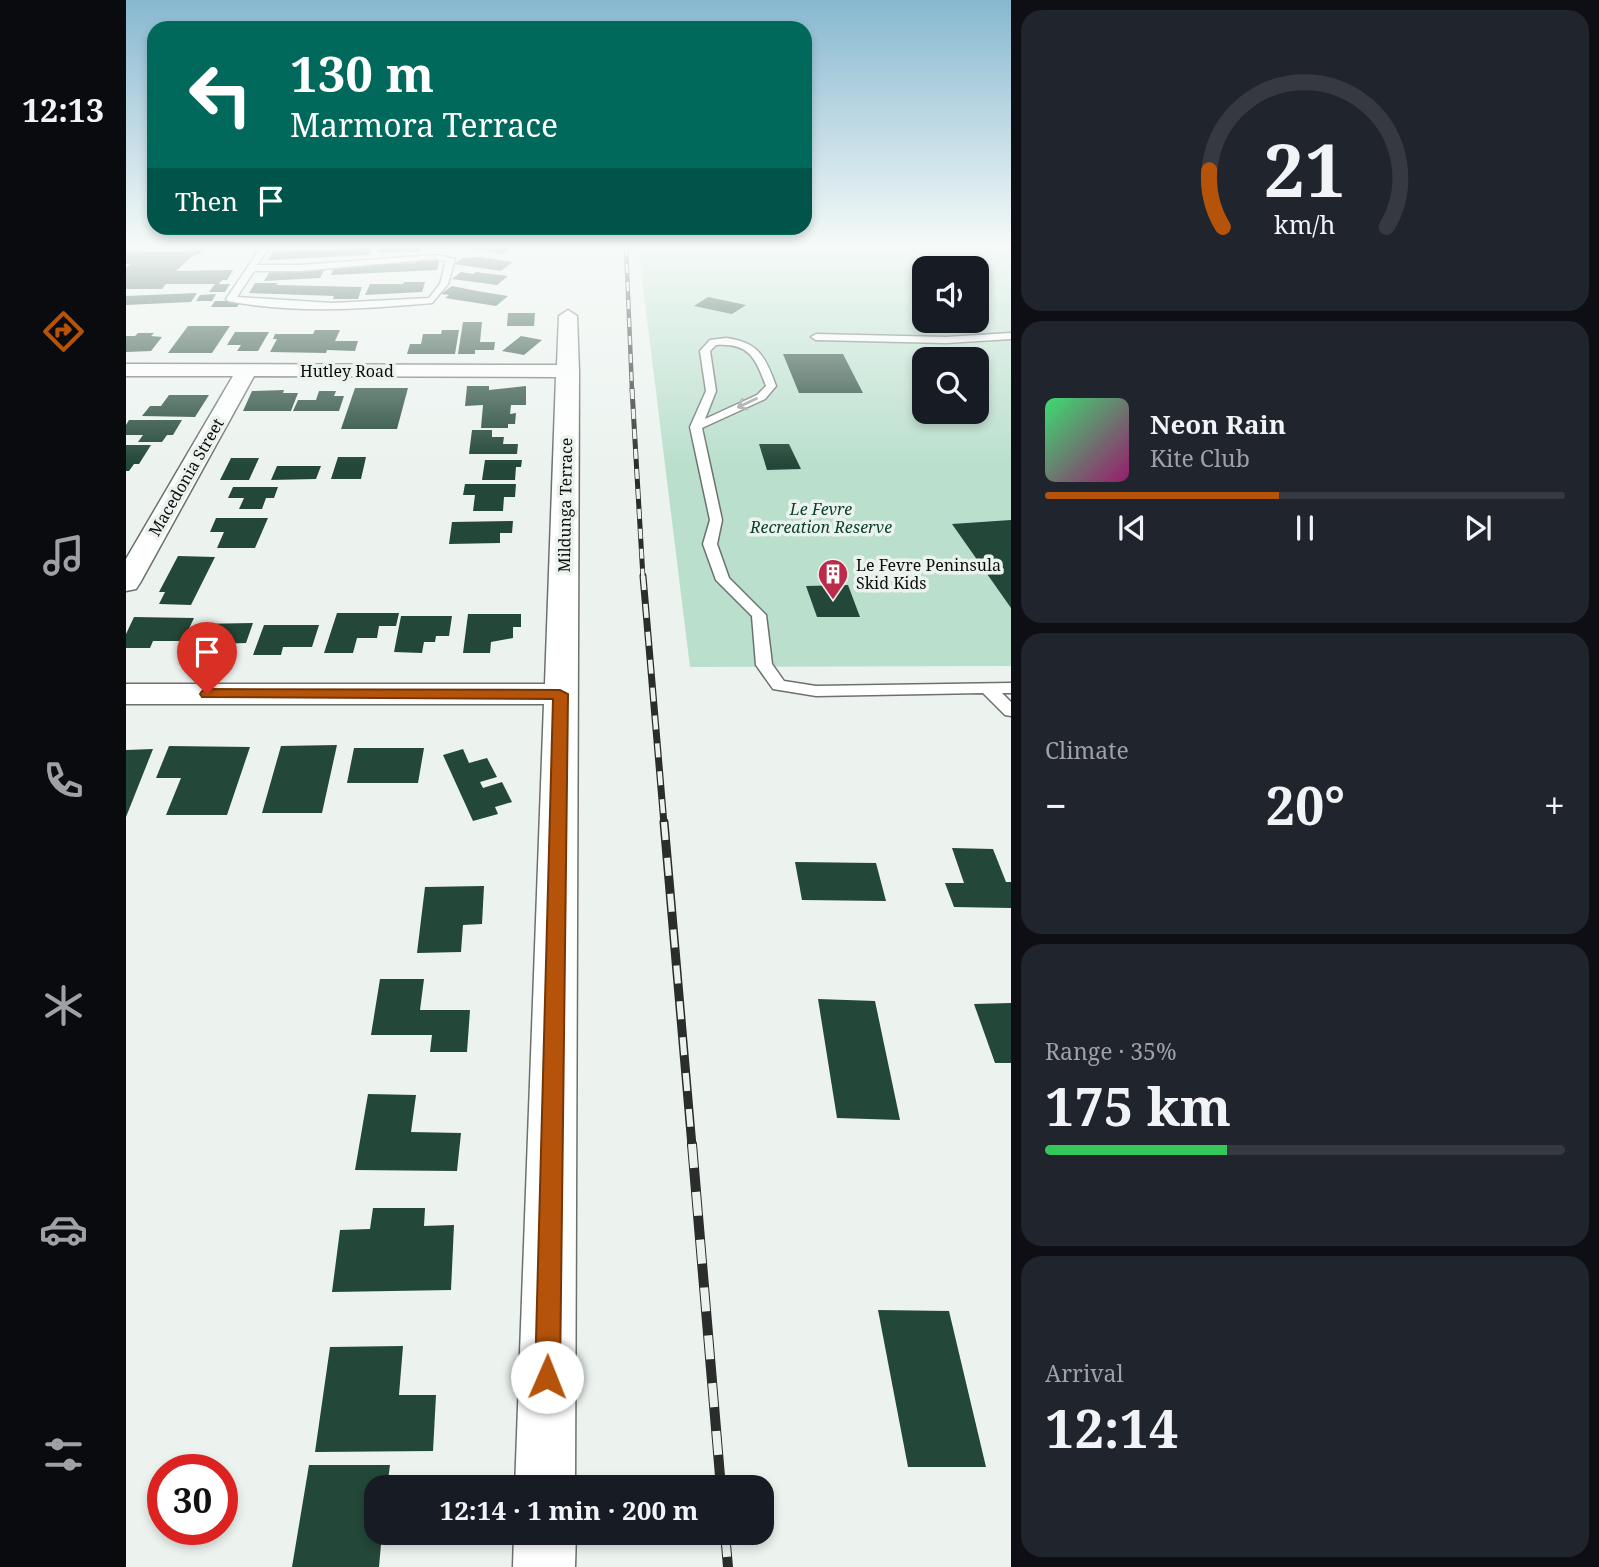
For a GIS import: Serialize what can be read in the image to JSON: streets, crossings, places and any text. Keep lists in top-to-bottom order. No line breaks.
{"streets":{"street":["Hutley Road","Macedonia Street","Mildunga Terrace"]},"crossings":[["Hutley Road","Macedonia Street"],["Hutley Road","Mildunga Terrace"]],"parks":["Le Fevre Recreation Reserve"],"places":{"building":["Le Fevre Peninsula Skid Kids"]},"page":{"tabs":"12:13","turn":["130 m","Marmora Terrace"],"then":"Then","song":["Neon Rain","Kite Club"],"tile":["Climate",["Range · 35%","175 km"],["Arrival","12:14"]],"heat":["−","20°","+"],"limit":"30","trip":"12:14 · 1 min · 200 m","gauge":["21","km/h"]}}
